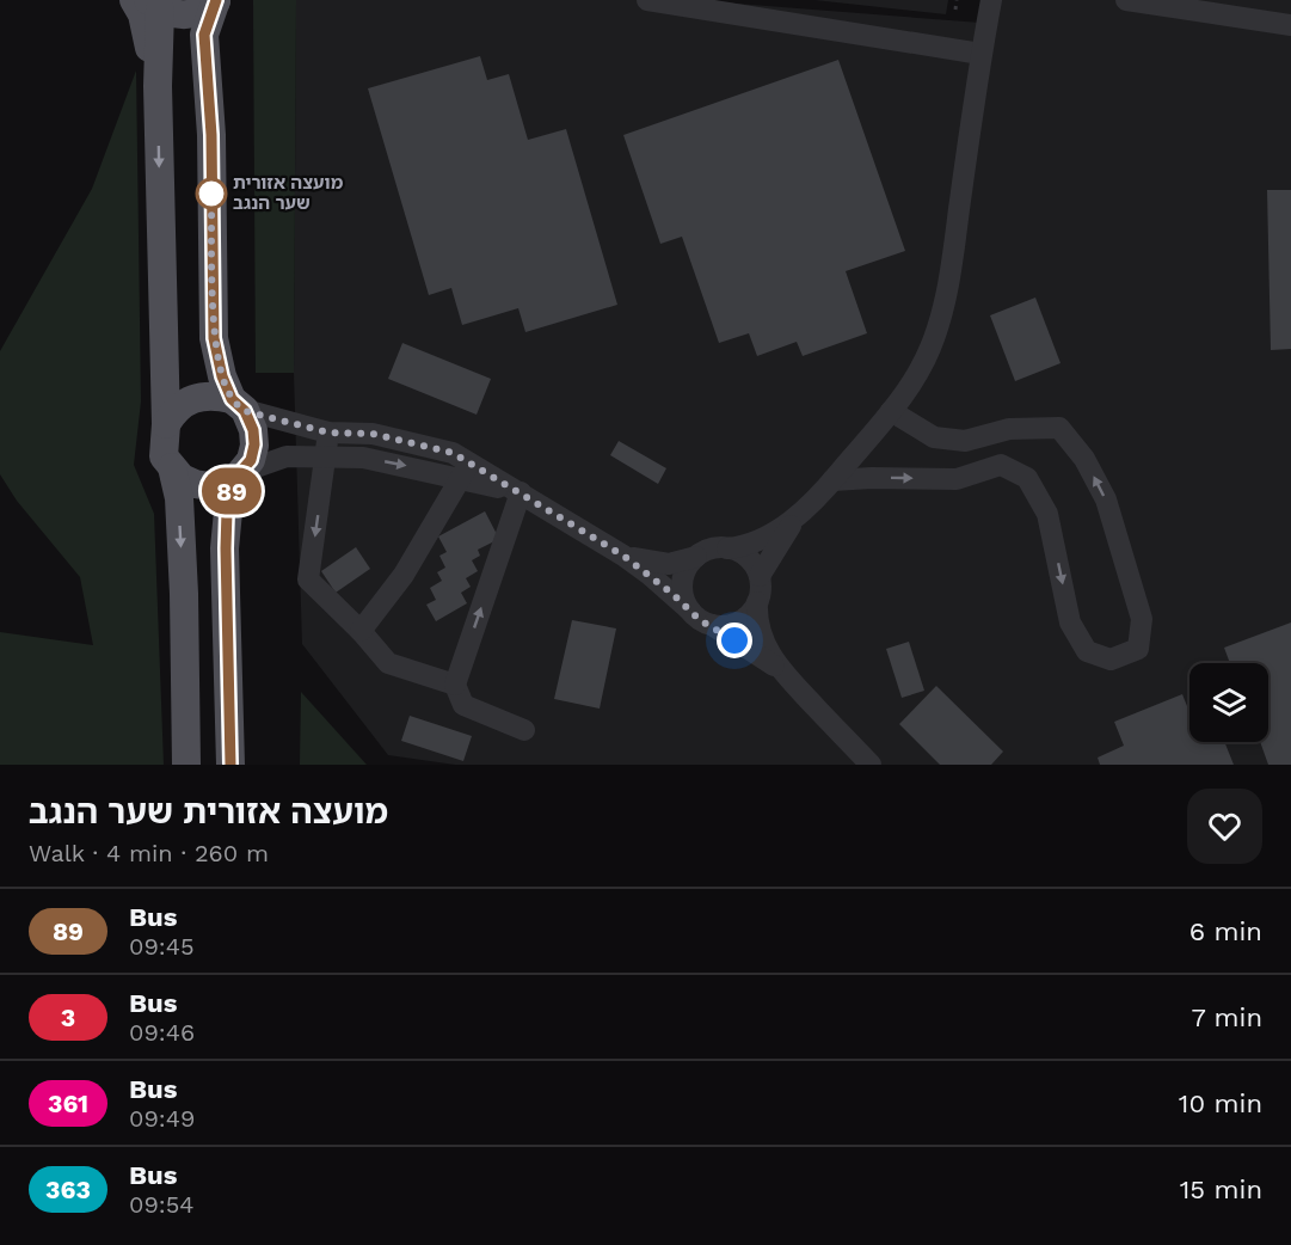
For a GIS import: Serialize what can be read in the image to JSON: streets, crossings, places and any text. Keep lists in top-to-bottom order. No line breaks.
{"places":["מועצה אזורית שער הנגב"],"lines":["bus line 89"],"page":{"on_map":"89","heading":["מועצה אזורית שער הנגב","Walk · 4 min · 260 m"],"list":[{"mark":"89","name":"Bus","note":"09:45","value":"6 min"},{"mark":"3","name":"Bus","note":"09:46","value":"7 min"},{"mark":"361","name":"Bus","note":"09:49","value":"10 min"},{"mark":"363","name":"Bus","note":"09:54","value":"15 min"}]}}
